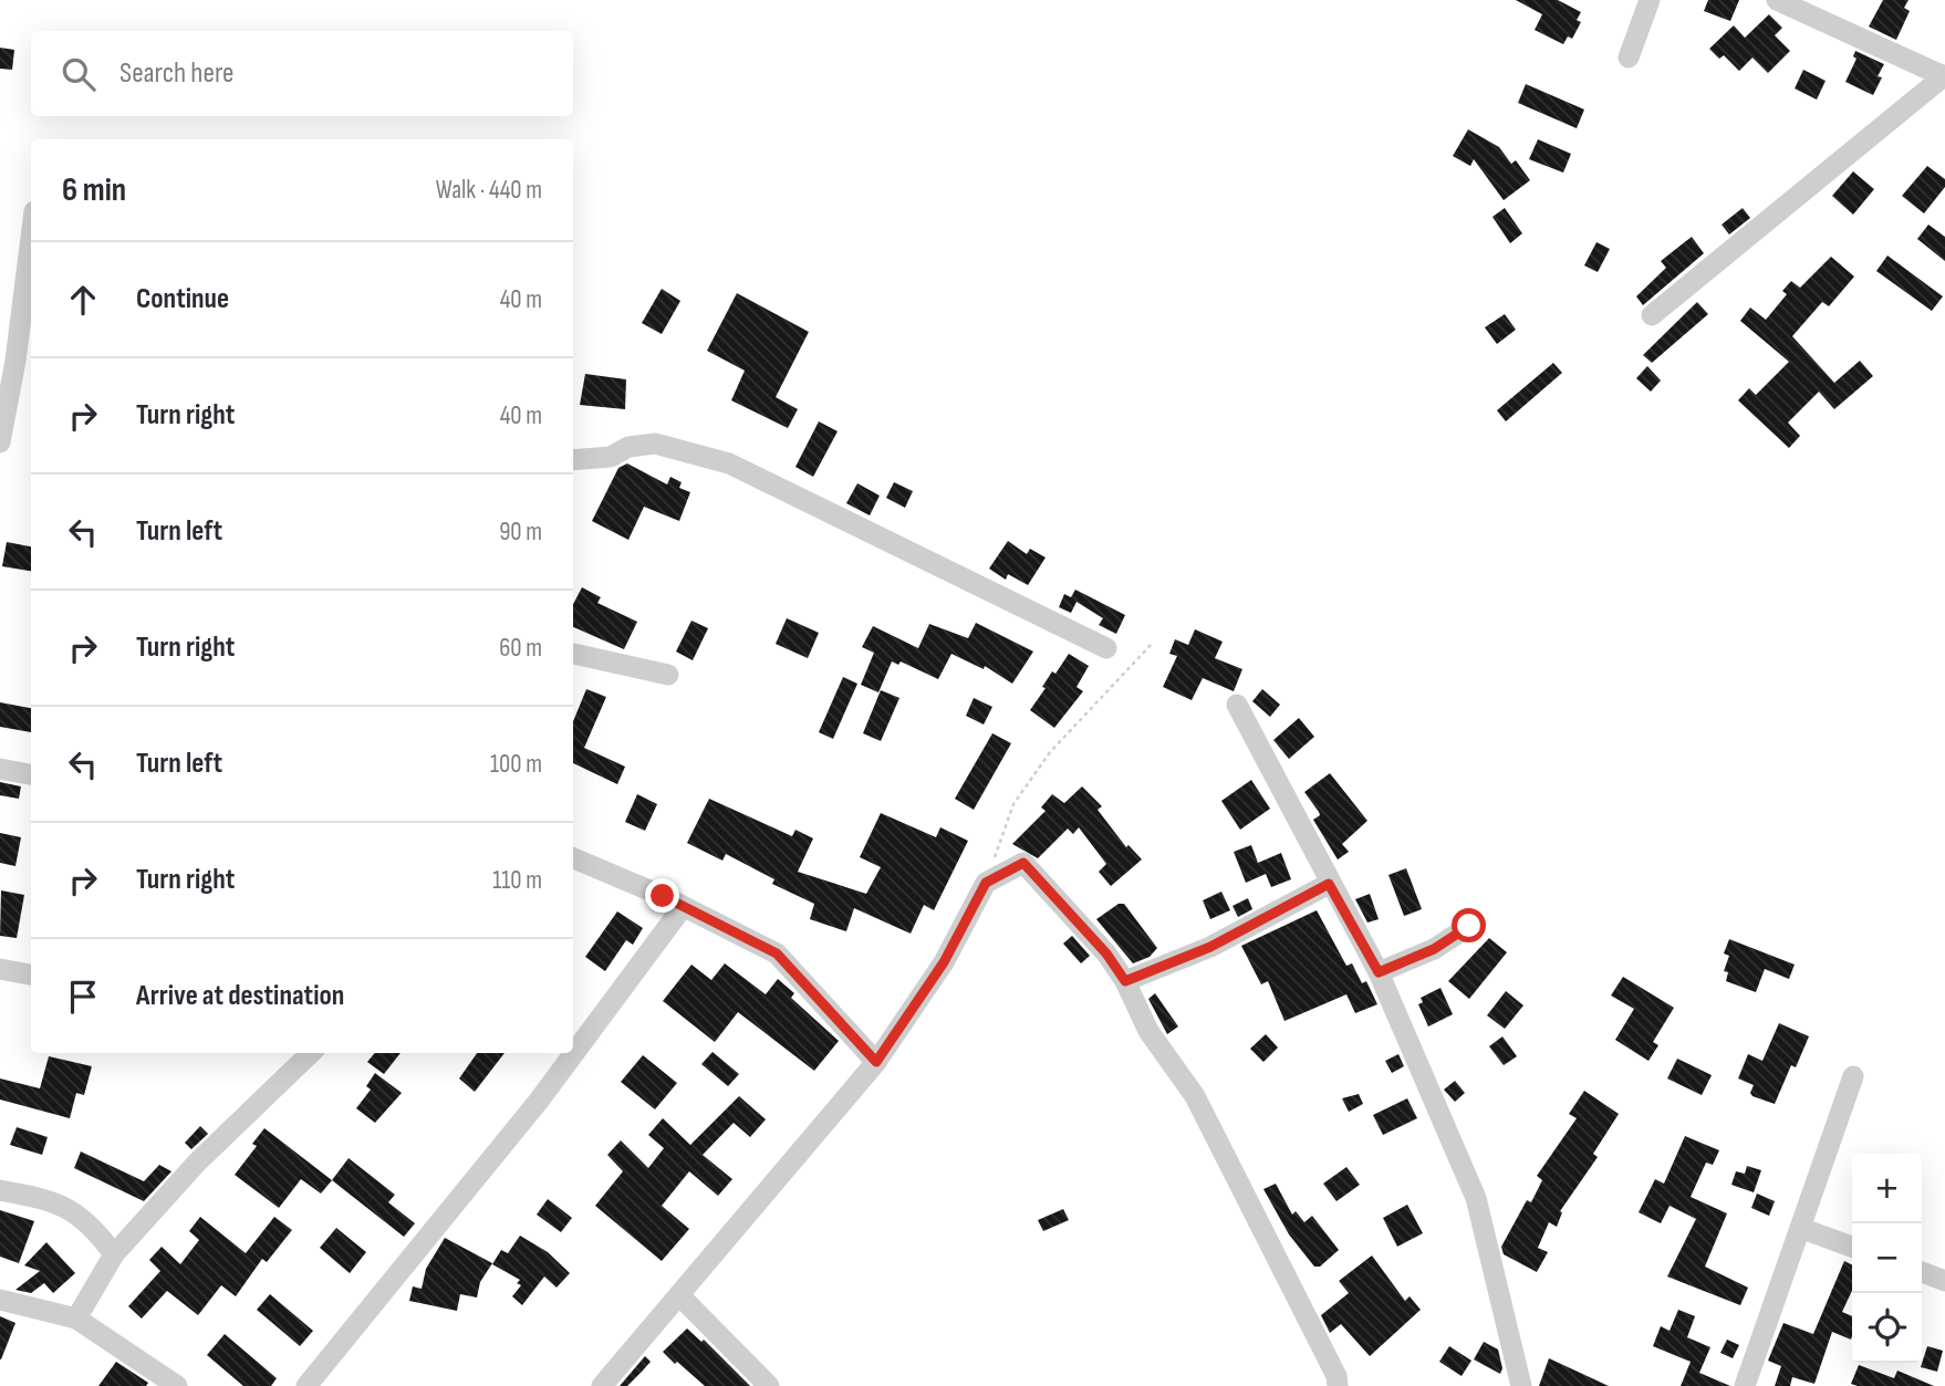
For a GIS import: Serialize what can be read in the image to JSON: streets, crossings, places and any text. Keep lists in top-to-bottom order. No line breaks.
{"page":{"search":"Search here","heading":["6 min","Walk · 440 m"],"list":[["Continue","40 m"],["Turn right","40 m"],["Turn left","90 m"],["Turn right","60 m"],["Turn left","100 m"],["Turn right","110 m"],"Arrive at destination"],"map_buttons":["+","−"]}}
